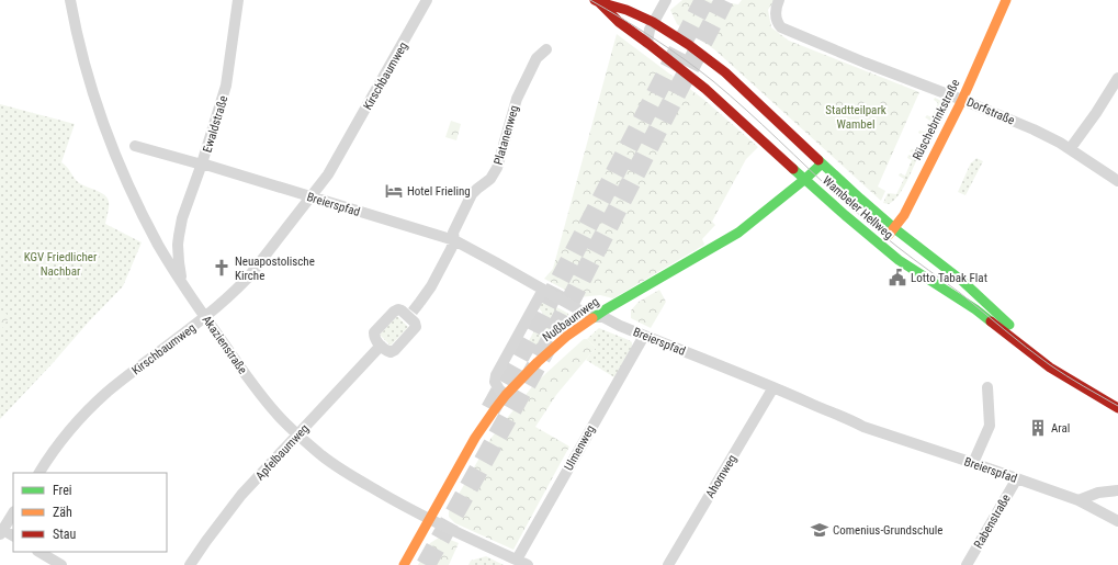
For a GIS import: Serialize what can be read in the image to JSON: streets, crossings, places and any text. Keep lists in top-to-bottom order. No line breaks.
{"streets":{"main road":["Rüschebrinkstraße","Wambeler Hellweg","Nußbaumweg"],"street":["Kirschbaumweg","Dorfstraße","Ewaldstraße","Platanenweg","Breierspfad","Akazienstraße","Ulmenweg","Apfelbaumweg","Ahornweg","Rabenstraße"]},"crossings":[["Kirschbaumweg","Breierspfad"],["Kirschbaumweg","Akazienstraße"],["Dorfstraße","Rüschebrinkstraße"],["Rüschebrinkstraße","Wambeler Hellweg"],["Ewaldstraße","Breierspfad"],["Ewaldstraße","Akazienstraße"],["Platanenweg","Breierspfad"],["Breierspfad","Nußbaumweg"],["Breierspfad","Ulmenweg"],["Breierspfad","Ahornweg"],["Breierspfad","Rabenstraße"],["Wambeler Hellweg","Nußbaumweg"],["Nußbaumweg","Akazienstraße"],["Akazienstraße","Ulmenweg"],["Akazienstraße","Apfelbaumweg"]],"parks":["Stadtteilpark Wambel","KGV Friedlicher Nachbar"],"places":{"hotel":["Hotel Frieling"],"church":["Neuapostolische Kirche"],"public building":["Lotto Tabak Flat"],"building":["Aral"],"school or university":["Comenius-Grundschule"]},"legend":["Frei","Zäh","Stau"]}
